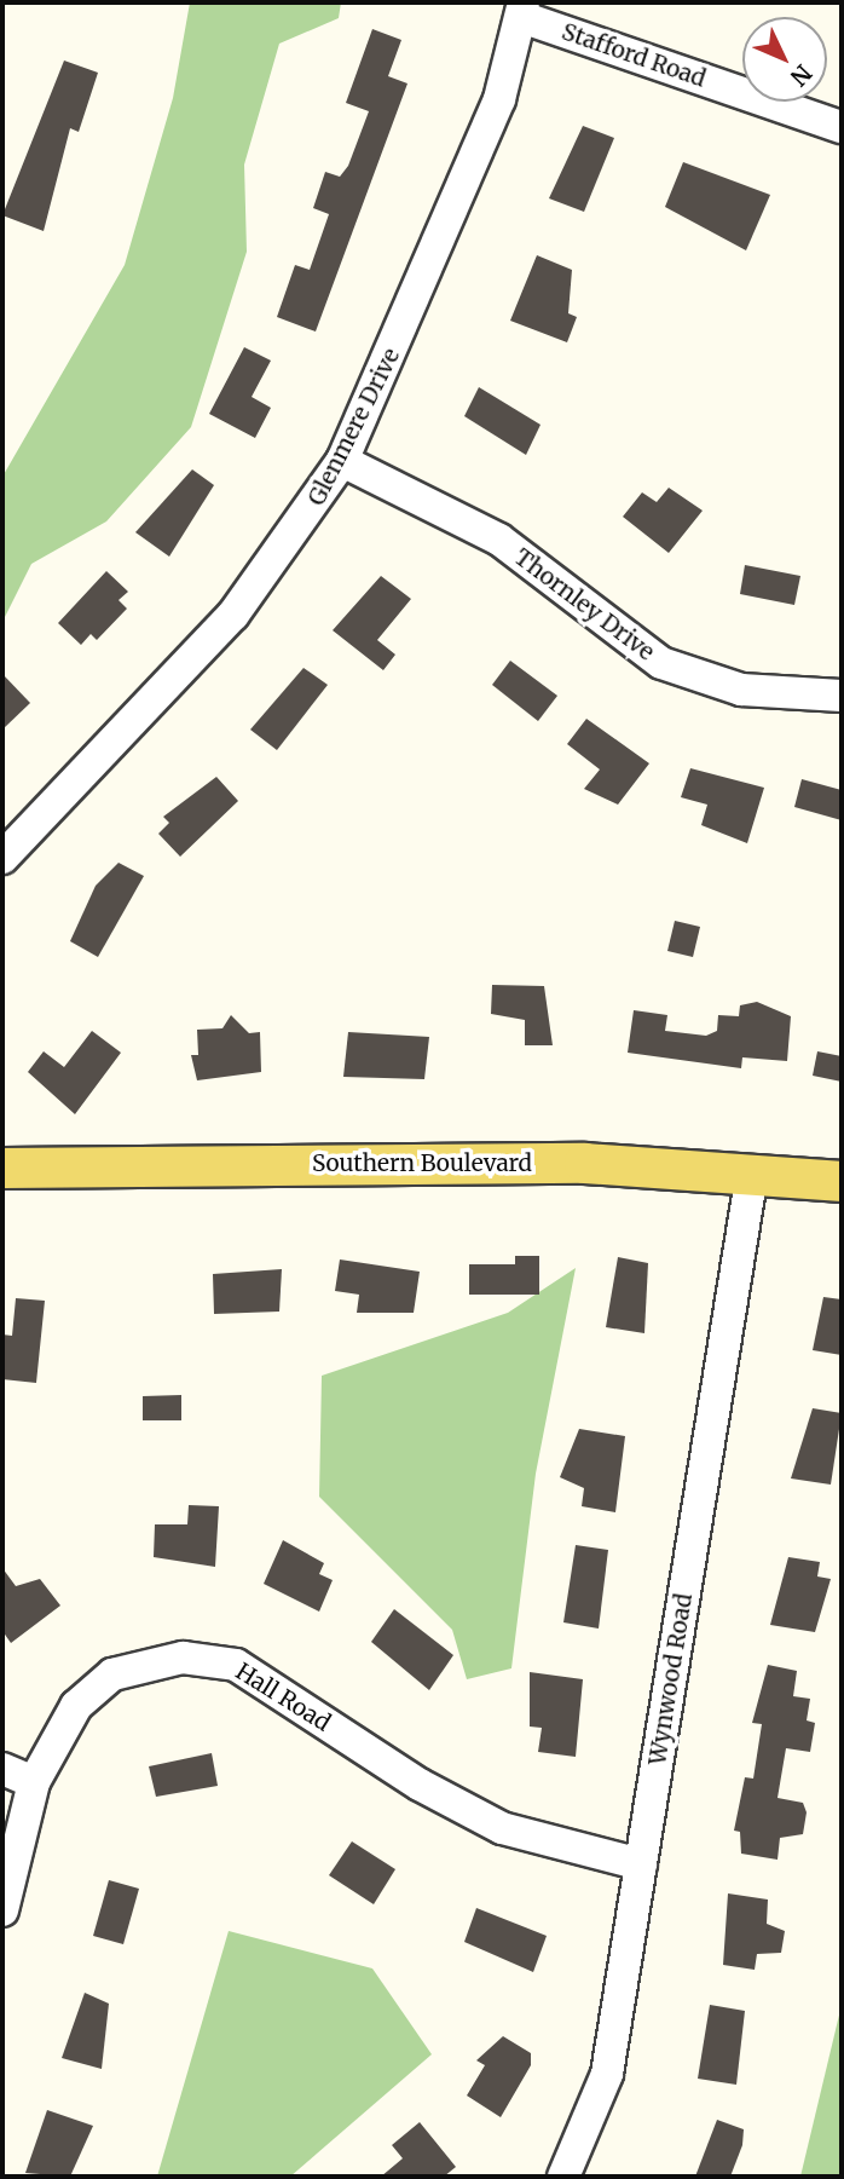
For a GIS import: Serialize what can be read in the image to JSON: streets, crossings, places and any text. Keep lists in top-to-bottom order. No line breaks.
{"streets":{"main road":["Southern Boulevard"],"street":["Stafford Road","Glenmere Drive","Thornley Drive","Wynwood Road","Hall Road"]},"crossings":[["Stafford Road","Glenmere Drive"],["Glenmere Drive","Thornley Drive"],["Southern Boulevard","Wynwood Road"],["Wynwood Road","Hall Road"]],"north":"bottom right"}
